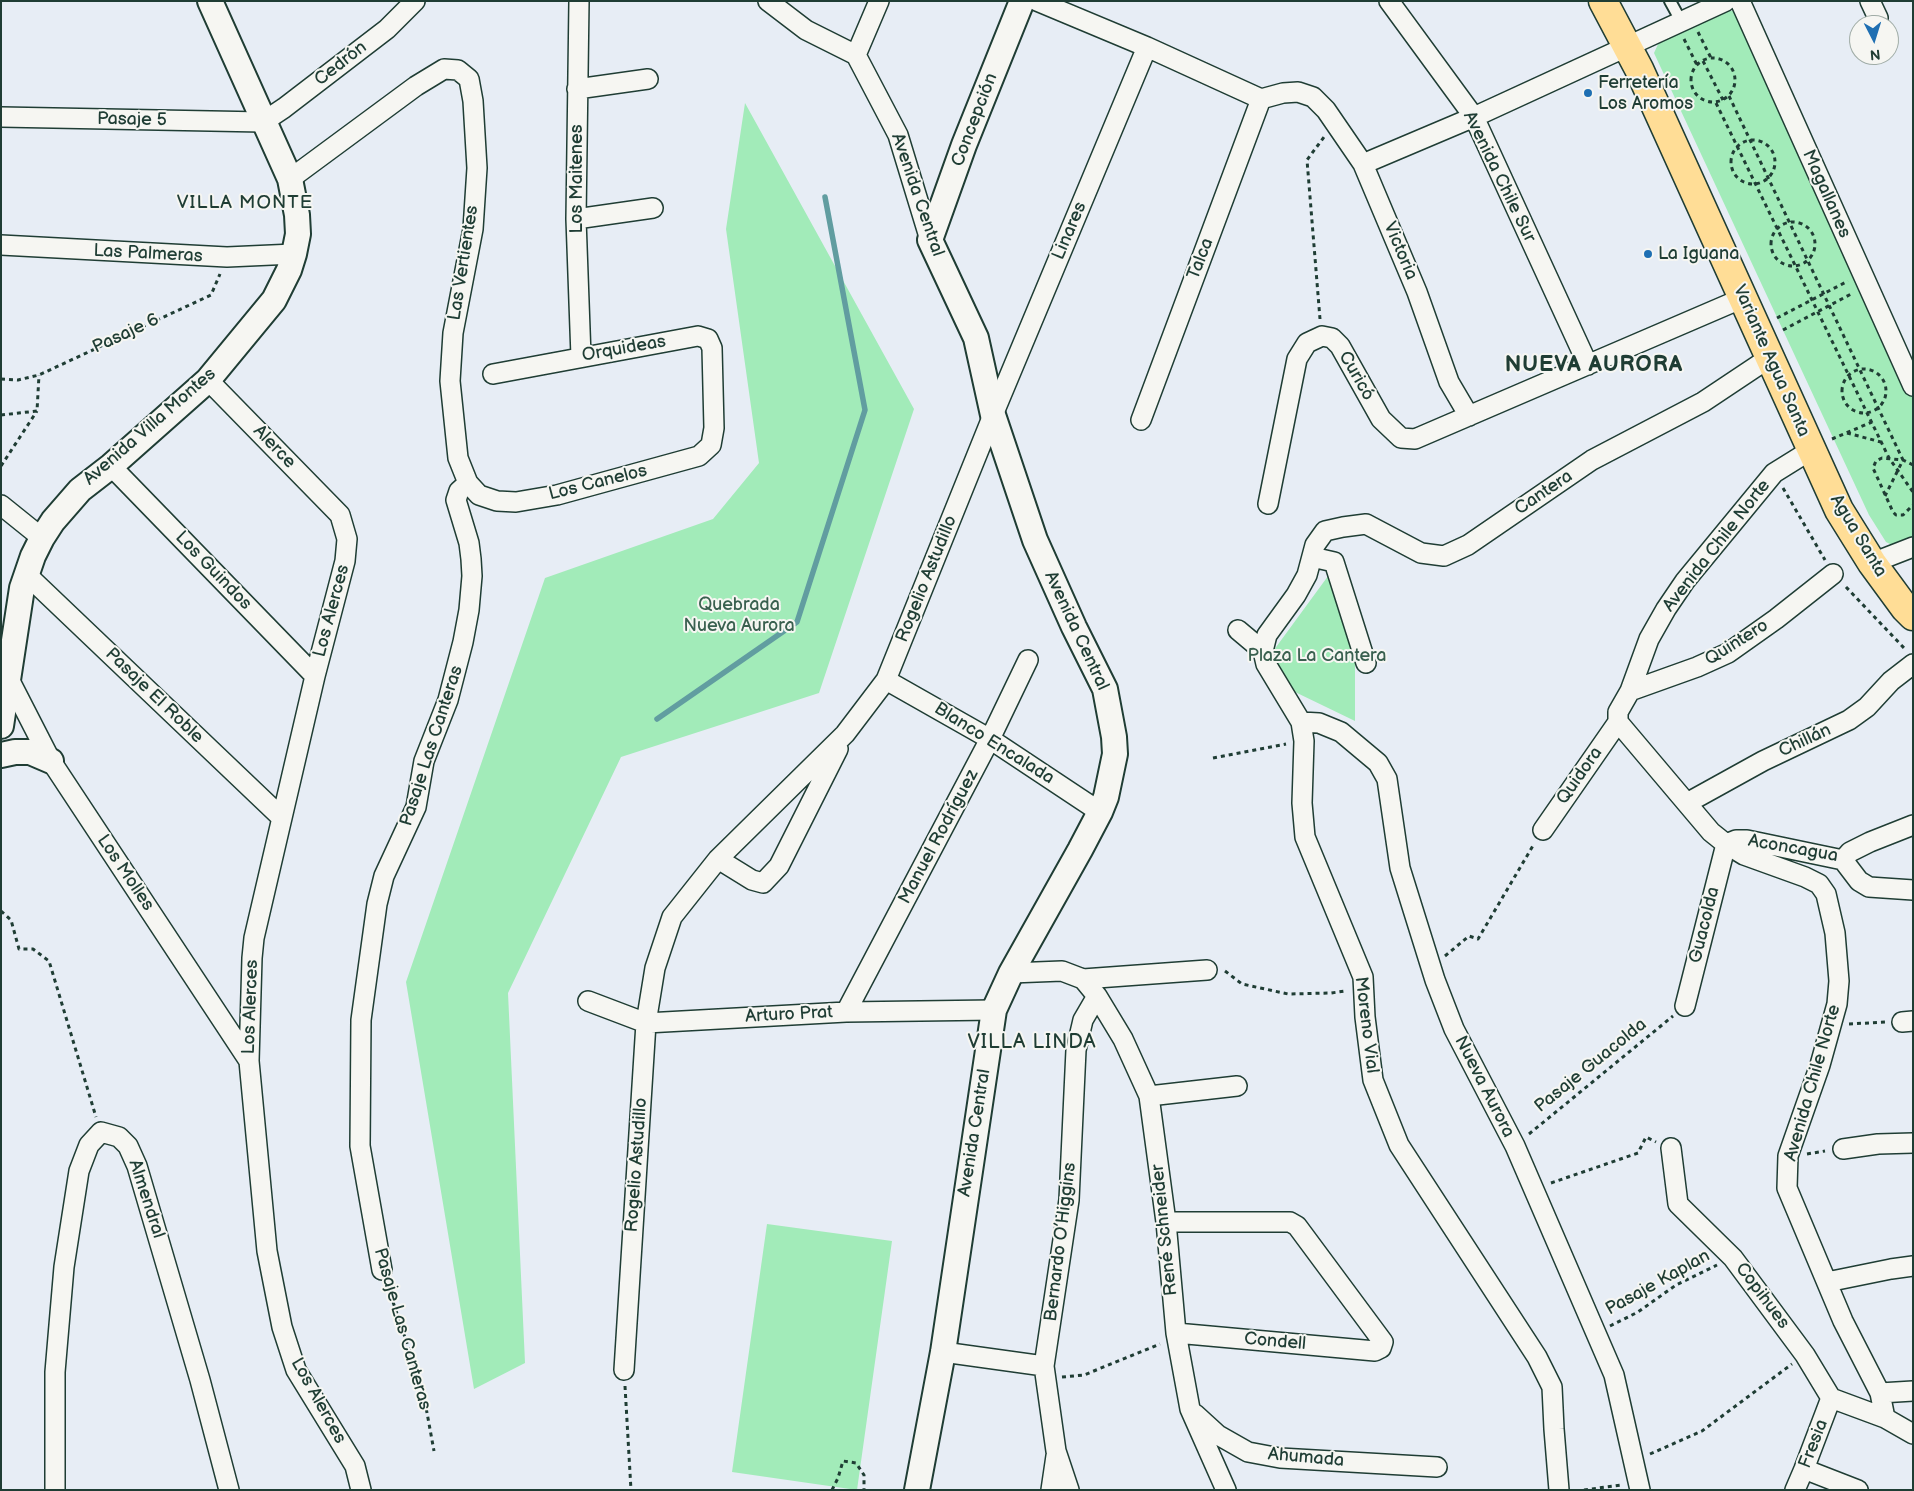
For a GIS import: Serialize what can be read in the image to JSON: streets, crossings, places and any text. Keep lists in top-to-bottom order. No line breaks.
{"streets":{"main road":["Variante Agua Santa","Agua Santa"],"street":["Cedrón","Pasaje 5","Concepción","Avenida Chile Sur","Los Maitenes","Magallanes","Avenida Central","Linares","Victoria","Las Palmeras","Talca","Las Vertientes","Orquideas","Curicó","Avenida Villa Montes","Alerce","Los Canelos","Cantera","Avenida Chile Norte","Los Guindos","Rogelio Astudillo","Los Alerces","Quintero","Pasaje El Roble","Chillán","Blanco Encalada","Pasaje Las Canteras","Quidora","Manuel Rodríguez","Aconcagua","Los Molles","Guacolda","Arturo Prat","Moreno Vial","Nueva Aurora","Almendral","René Schneider","Bernardo O’Higgins","Copihues","Condell","Fresia","Ahumada"],"path":["Pasaje 6","Pasaje Guacolda","Pasaje Kaplan"]},"crossings":[["Cedrón","Pasaje 5"],["Cedrón","Avenida Villa Montes"],["Pasaje 5","Avenida Villa Montes"],["Concepción","Avenida Central"],["Los Maitenes","Orquideas"],["Avenida Central","Linares"],["Avenida Central","Rogelio Astudillo"],["Avenida Central","Blanco Encalada"],["Avenida Central","Arturo Prat"],["Linares","Rogelio Astudillo"],["Victoria","Talca"],["Victoria","Curicó"],["Las Palmeras","Pasaje 6"],["Las Palmeras","Avenida Villa Montes"],["Las Vertientes","Avenida Villa Montes"],["Las Vertientes","Los Canelos"],["Las Vertientes","Pasaje Las Canteras"],["Orquideas","Los Canelos"],["Variante Agua Santa","Cantera"],["Variante Agua Santa","Agua Santa"],["Variante Agua Santa","Avenida Chile Norte"],["Avenida Villa Montes","Alerce"],["Avenida Villa Montes","Los Guindos"],["Avenida Villa Montes","Pasaje El Roble"],["Avenida Villa Montes","Los Molles"],["Alerce","Los Alerces"],["Los Canelos","Pasaje Las Canteras"],["Agua Santa","Avenida Chile Norte"],["Avenida Chile Norte","Quintero"],["Avenida Chile Norte","Chillán"],["Avenida Chile Norte","Quidora"],["Avenida Chile Norte","Aconcagua"],["Avenida Chile Norte","Guacolda"],["Los Guindos","Los Alerces"],["Rogelio Astudillo","Blanco Encalada"],["Rogelio Astudillo","Arturo Prat"],["Los Alerces","Pasaje El Roble"],["Los Alerces","Los Molles"],["Blanco Encalada","Manuel Rodríguez"],["Manuel Rodríguez","Arturo Prat"],["Aconcagua","Guacolda"],["Guacolda","Pasaje Guacolda"],["Moreno Vial","Nueva Aurora"],["Pasaje Guacolda","Nueva Aurora"],["Nueva Aurora","Pasaje Kaplan"],["René Schneider","Bernardo O’Higgins"],["René Schneider","Condell"],["René Schneider","Ahumada"],["Pasaje Kaplan","Copihues"],["Copihues","Fresia"]],"districts":["VILLA MONTE","NUEVA AURORA","VILLA LINDA"],"parks":["Quebrada Nueva Aurora","Plaza La Cantera"],"places":["Ferretería Los Aromos","La Iguana"],"north":"bottom"}
